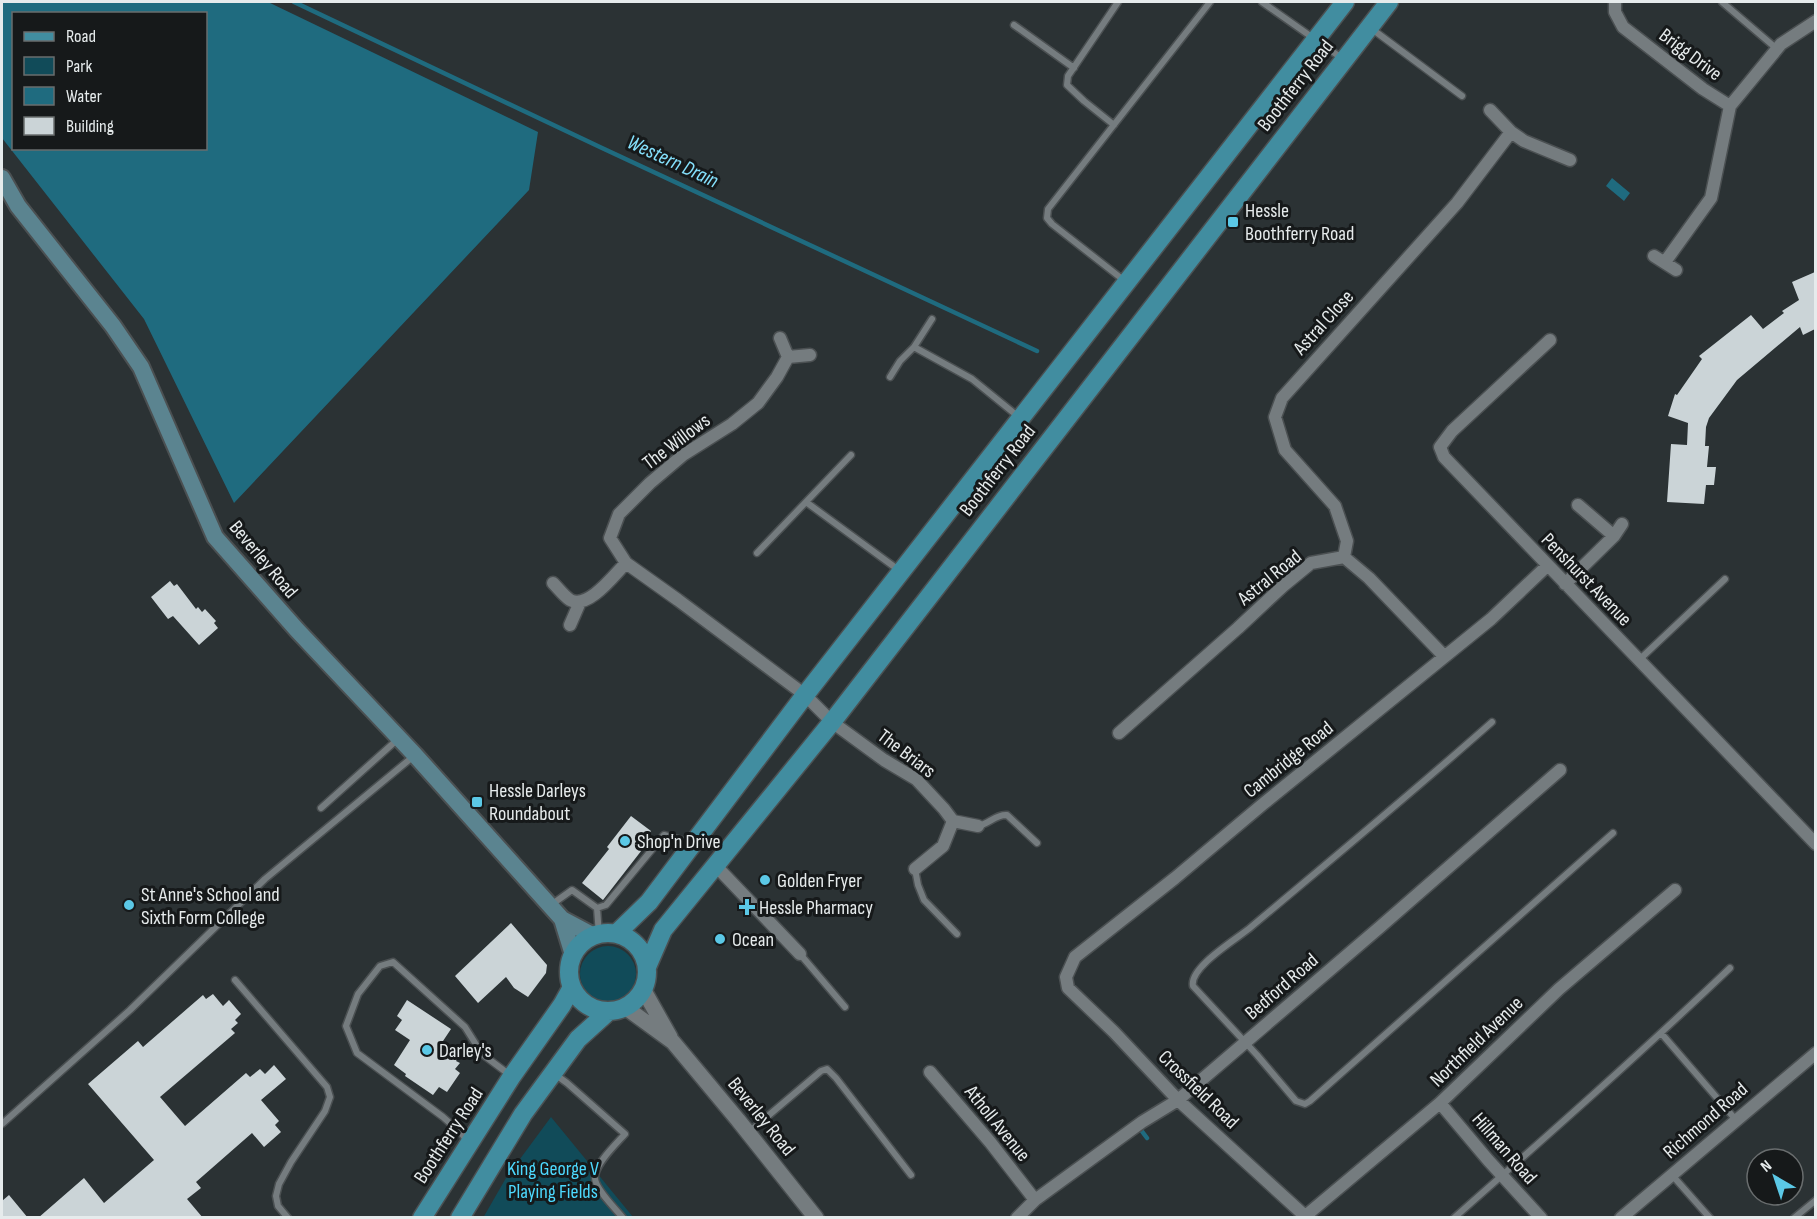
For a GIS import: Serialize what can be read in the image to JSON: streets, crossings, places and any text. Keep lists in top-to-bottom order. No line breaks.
{"streets":{"main road":["Boothferry Road","Beverley Road"],"street":["Brigg Drive","Astral Close","The Willows","Astral Road","Penshurst Avenue","The Briars","Cambridge Road","Bedford Road","Northfield Avenue","Crossfield Road","Richmond Road","Atholl Avenue","Hillman Road"]},"crossings":[["Boothferry Road","The Willows"],["Boothferry Road","Beverley Road"],["Boothferry Road","The Briars"],["Astral Close","Astral Road"],["The Willows","The Briars"],["Penshurst Avenue","Cambridge Road"],["Cambridge Road","Crossfield Road"],["Bedford Road","Crossfield Road"],["Bedford Road","Atholl Avenue"],["Northfield Avenue","Crossfield Road"],["Northfield Avenue","Hillman Road"]],"water":["Western Drain"],"parks":["King George V Playing Fields"],"places":{"transit":["Hessle Boothferry Road","Hessle Darleys Roundabout"],"other":["Shop'n Drive","Golden Fryer","St Anne's School and Sixth Form College","Ocean","Darley's"],"health":["Hessle Pharmacy"]},"legend":["Road","Park","Water","Building"],"north":"top left"}
